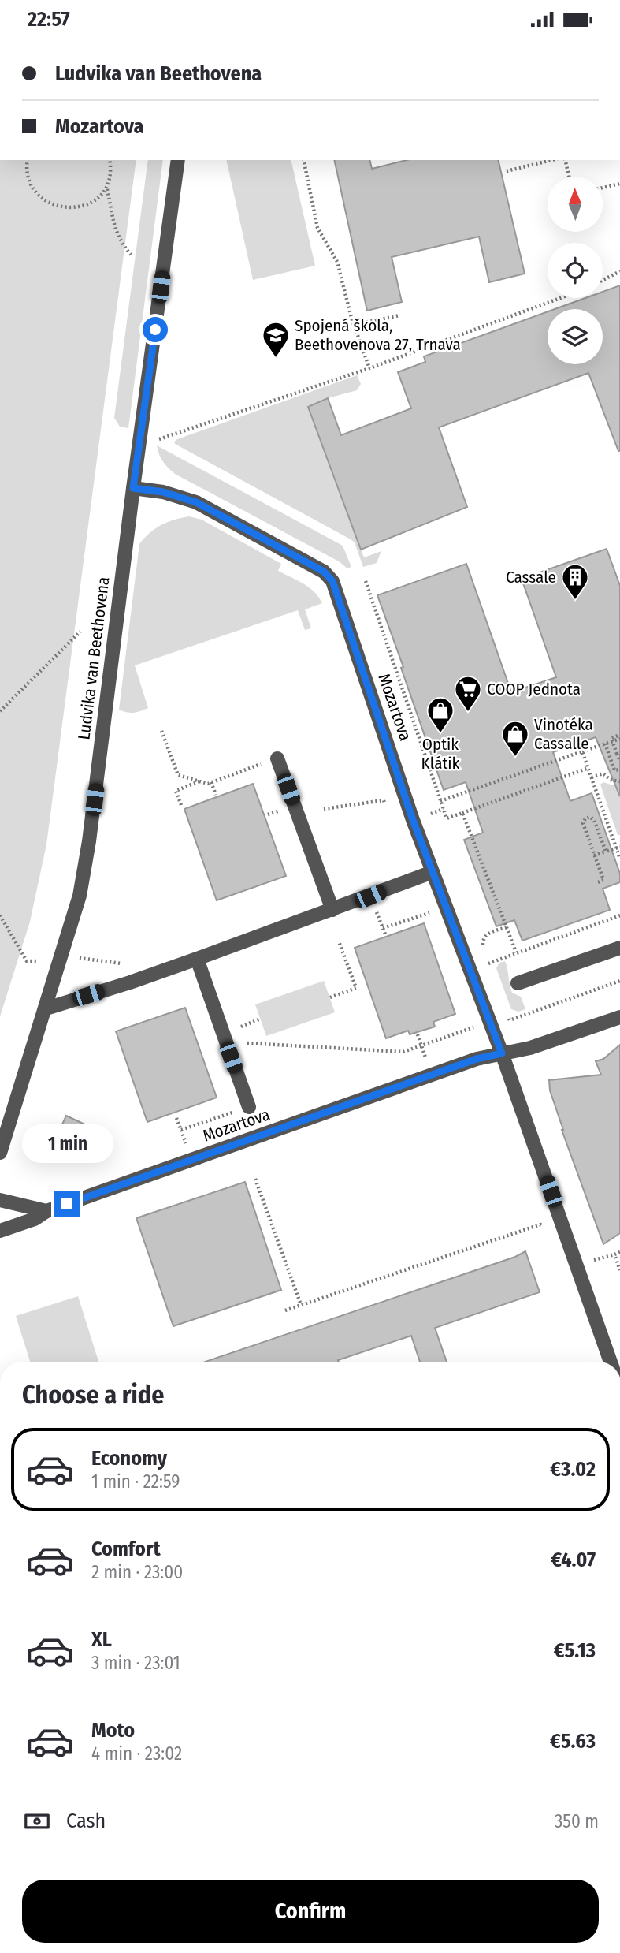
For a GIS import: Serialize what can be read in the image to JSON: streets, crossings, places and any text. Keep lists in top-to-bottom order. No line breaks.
{"streets":{"street":["Ludvika van Beethovena","Mozartova"]},"crossings":[["Ludvika van Beethovena","Mozartova"]],"places":{"school or university":["Spojená škola, Beethovenova 27, Trnava"],"building":["Cassale"],"supermarket":["COOP Jednota"],"shop":["Optik Klátik","Vinotéka Cassalle"]},"north":"top","page":{"status":"22:57","banner":["Ludvika van Beethovena","Mozartova"],"bubble":"1 min","heading":"Choose a ride","list":[{"name":"Economy","note":"1 min · 22:59","value":"€3.02"},{"name":"Comfort","note":"2 min · 23:00","value":"€4.07"},{"name":"XL","note":"3 min · 23:01","value":"€5.13"},{"name":"Moto","note":"4 min · 23:02","value":"€5.63"}],"pay":["Cash","350 m"],"buttons":"Confirm"}}
